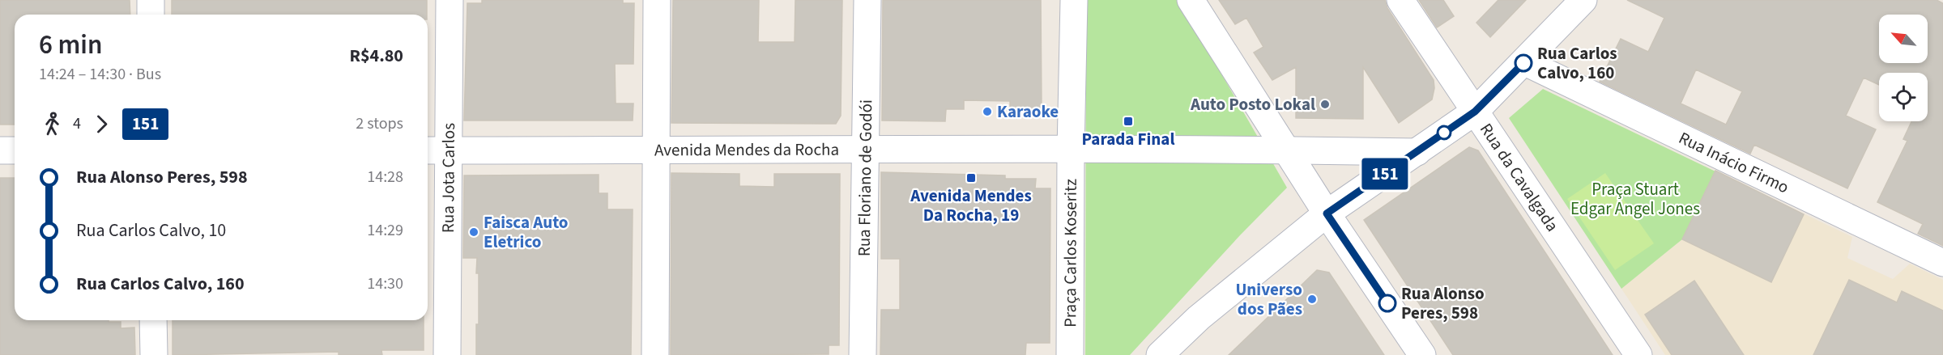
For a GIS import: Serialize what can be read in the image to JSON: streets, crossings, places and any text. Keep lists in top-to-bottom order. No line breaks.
{"streets":{"street":["Avenida Mendes da Rocha","Rua Inácio Firmo","Rua Jota Carlos","Rua Floriano de Godói","Rua da Cavalgada","Praça Carlos Koseritz"]},"crossings":[["Avenida Mendes da Rocha","Rua Jota Carlos"],["Avenida Mendes da Rocha","Rua Floriano de Godói"],["Avenida Mendes da Rocha","Praça Carlos Koseritz"]],"parks":["Praça Stuart Edgar Angel Jones"],"places":{"other":["Rua Carlos Calvo, 160","Auto Posto Lokal","Karaoke","Faisca Auto Eletrico","Universo dos Pães","Rua Alonso Peres, 598"],"transit":["Parada Final","Avenida Mendes Da Rocha, 19"]},"lines":["bus line 151"],"north":"top left","page":{"on_map":"151","heading":["6 min","14:24 – 14:30 · Bus","R$4.80"],"legs":["4","151","2 stops"],"list":[{"name":"Rua Alonso Peres, 598","value":"14:28"},{"name":"Rua Carlos Calvo, 10","value":"14:29"},{"name":"Rua Carlos Calvo, 160","value":"14:30"}]}}
